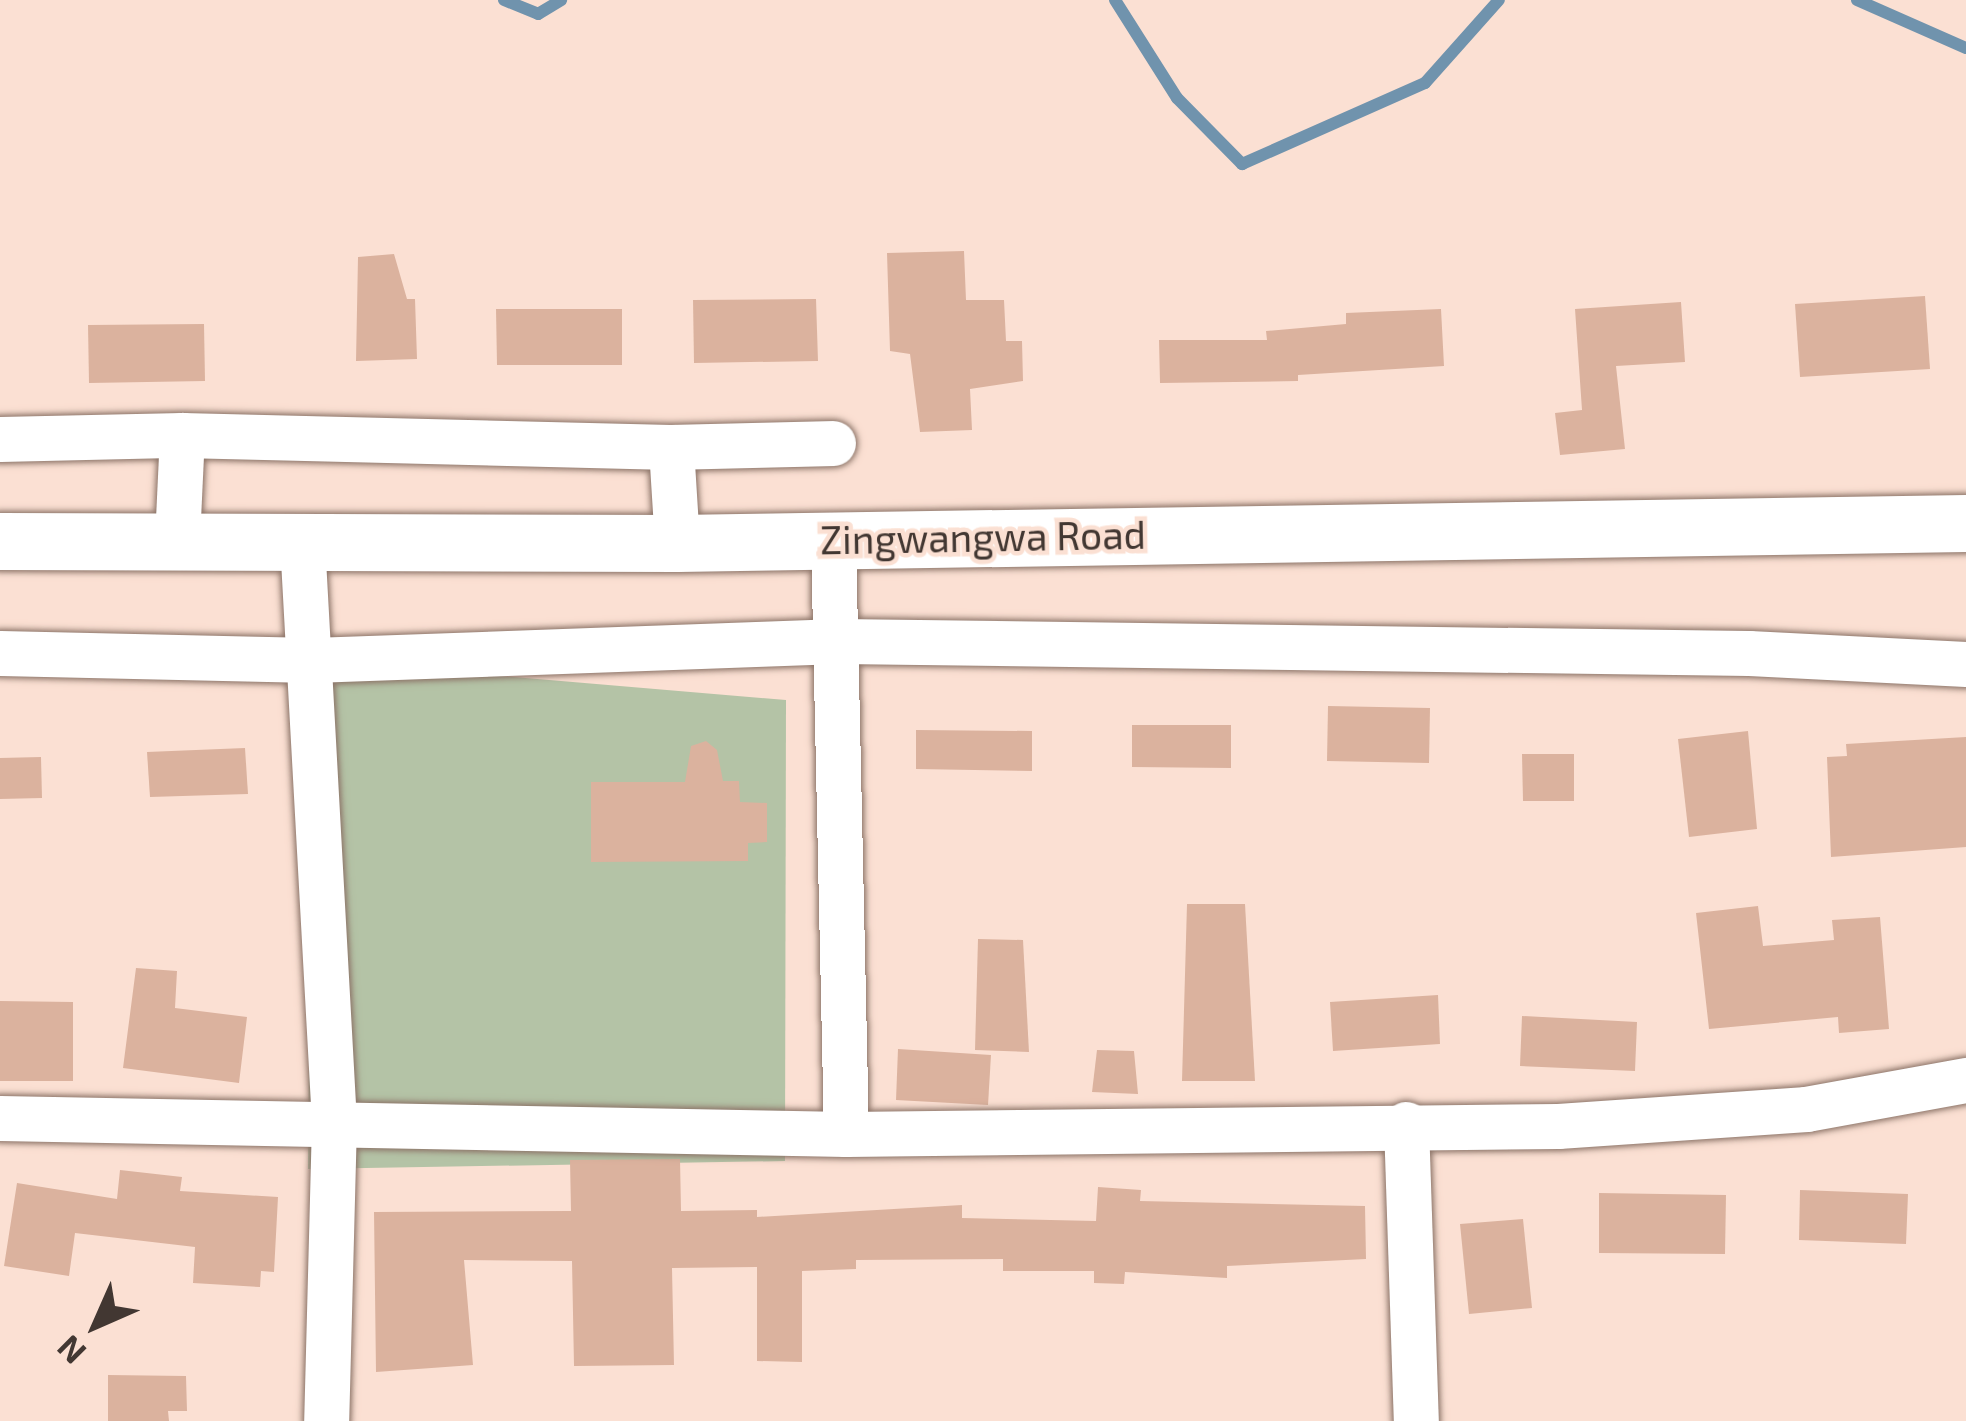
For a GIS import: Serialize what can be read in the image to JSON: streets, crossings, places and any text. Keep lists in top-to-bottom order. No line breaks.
{"streets":{"street":["Zingwangwa Road"]},"north":"bottom left"}
